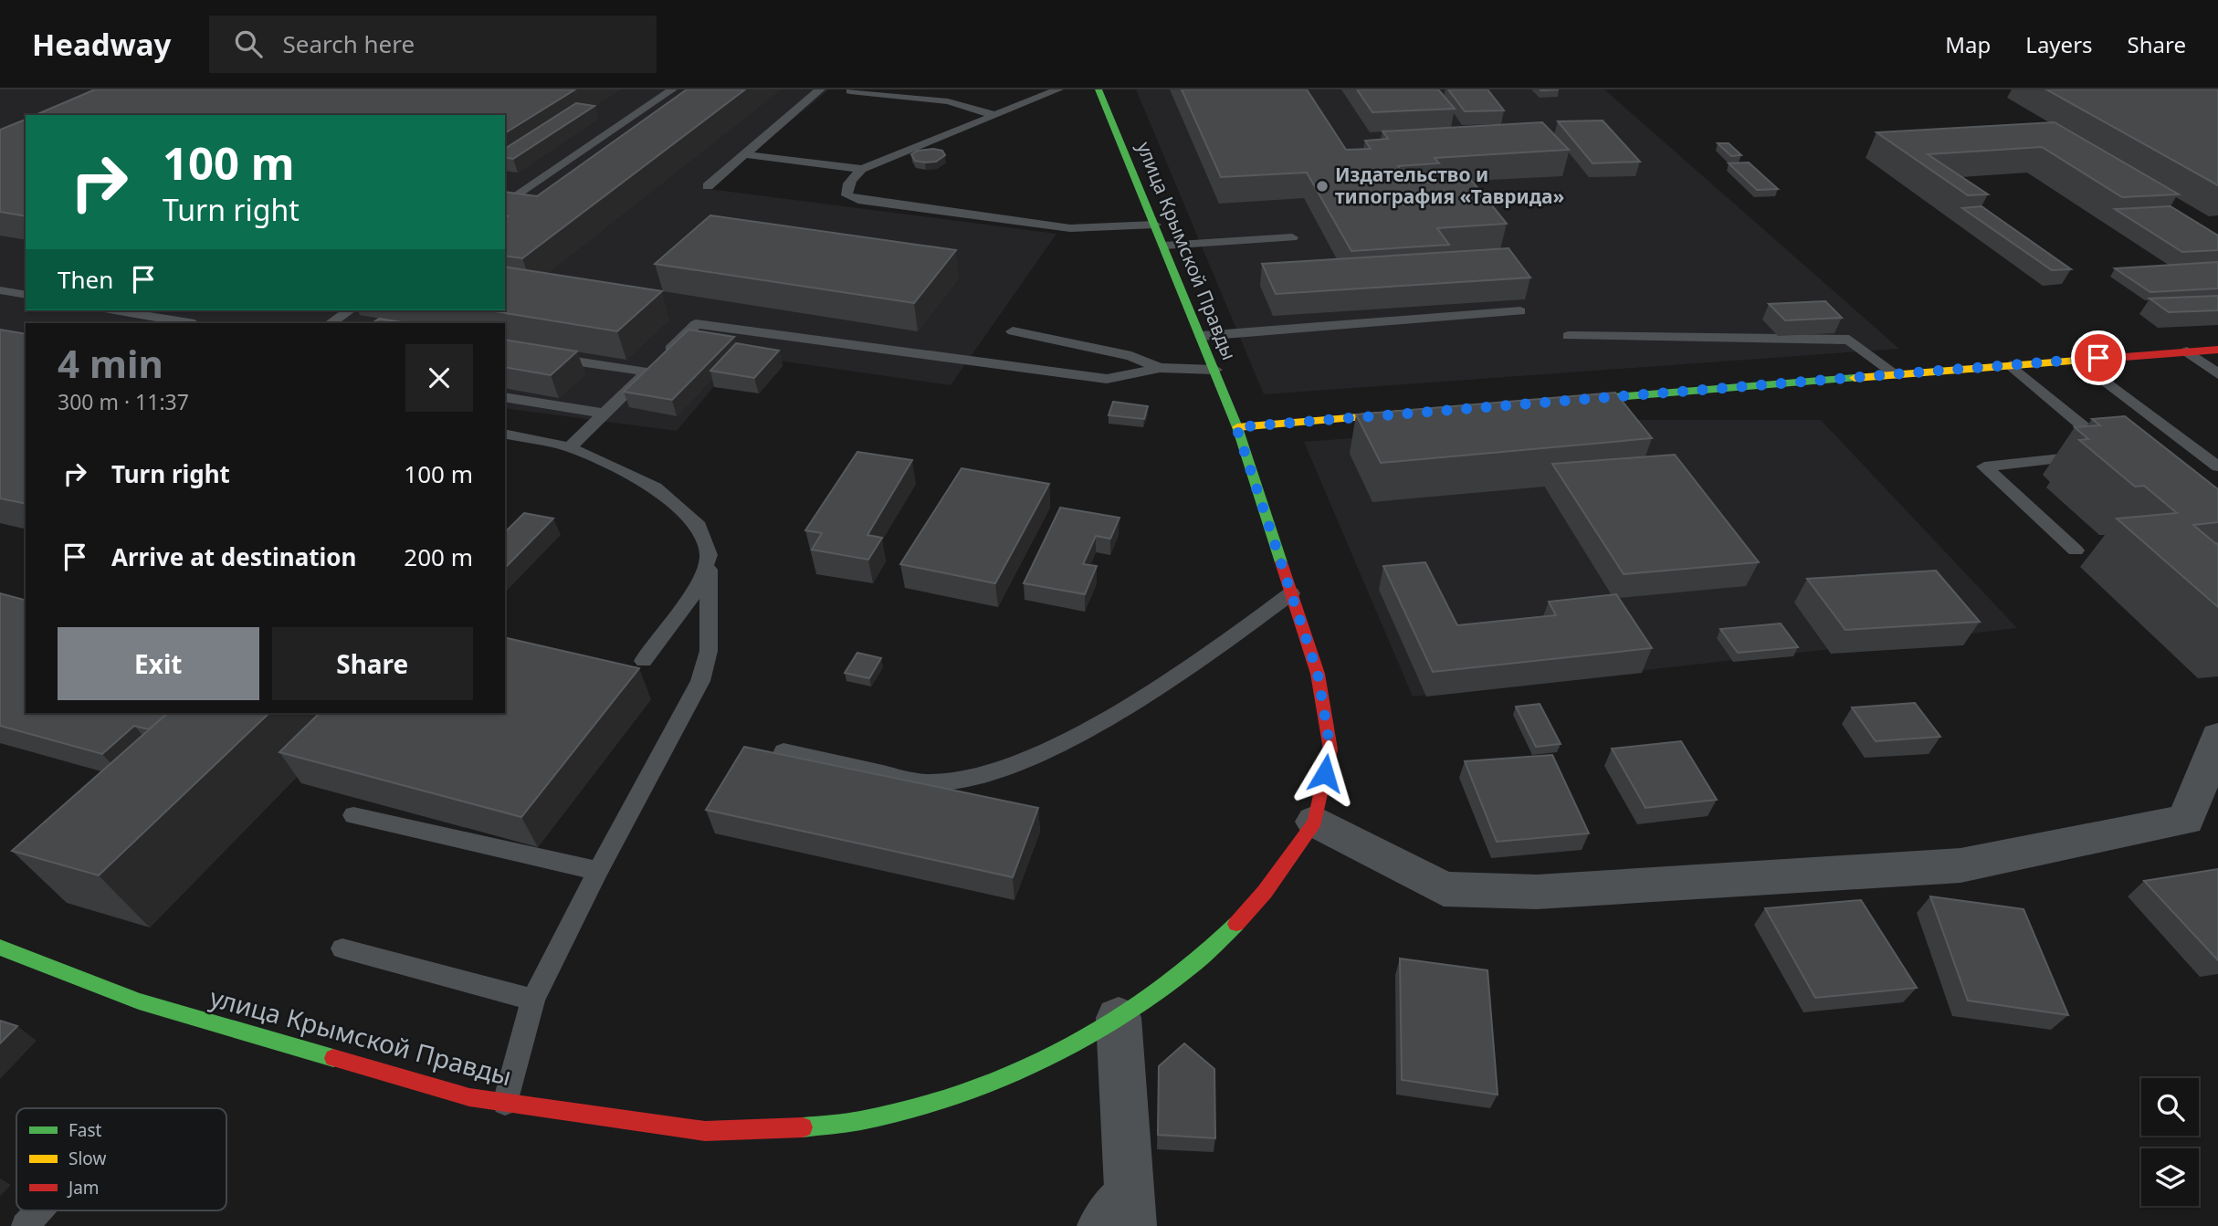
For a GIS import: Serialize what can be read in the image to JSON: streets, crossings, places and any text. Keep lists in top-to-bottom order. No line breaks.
{"streets":{"street":["улица Крымской Правды"]},"places":["Издательство и типография «Таврида»"],"legend":["Fast","Slow","Jam"],"page":{"header":"Headway","search":"Search here","nav":["Map","Layers","Share"],"turn":["100 m","Turn right"],"then":"Then","heading":["4 min","300 m · 11:37"],"list":[{"name":"Turn right","value":"100 m"},{"name":"Arrive at destination","value":"200 m"}],"buttons":["Exit","Share"]}}
